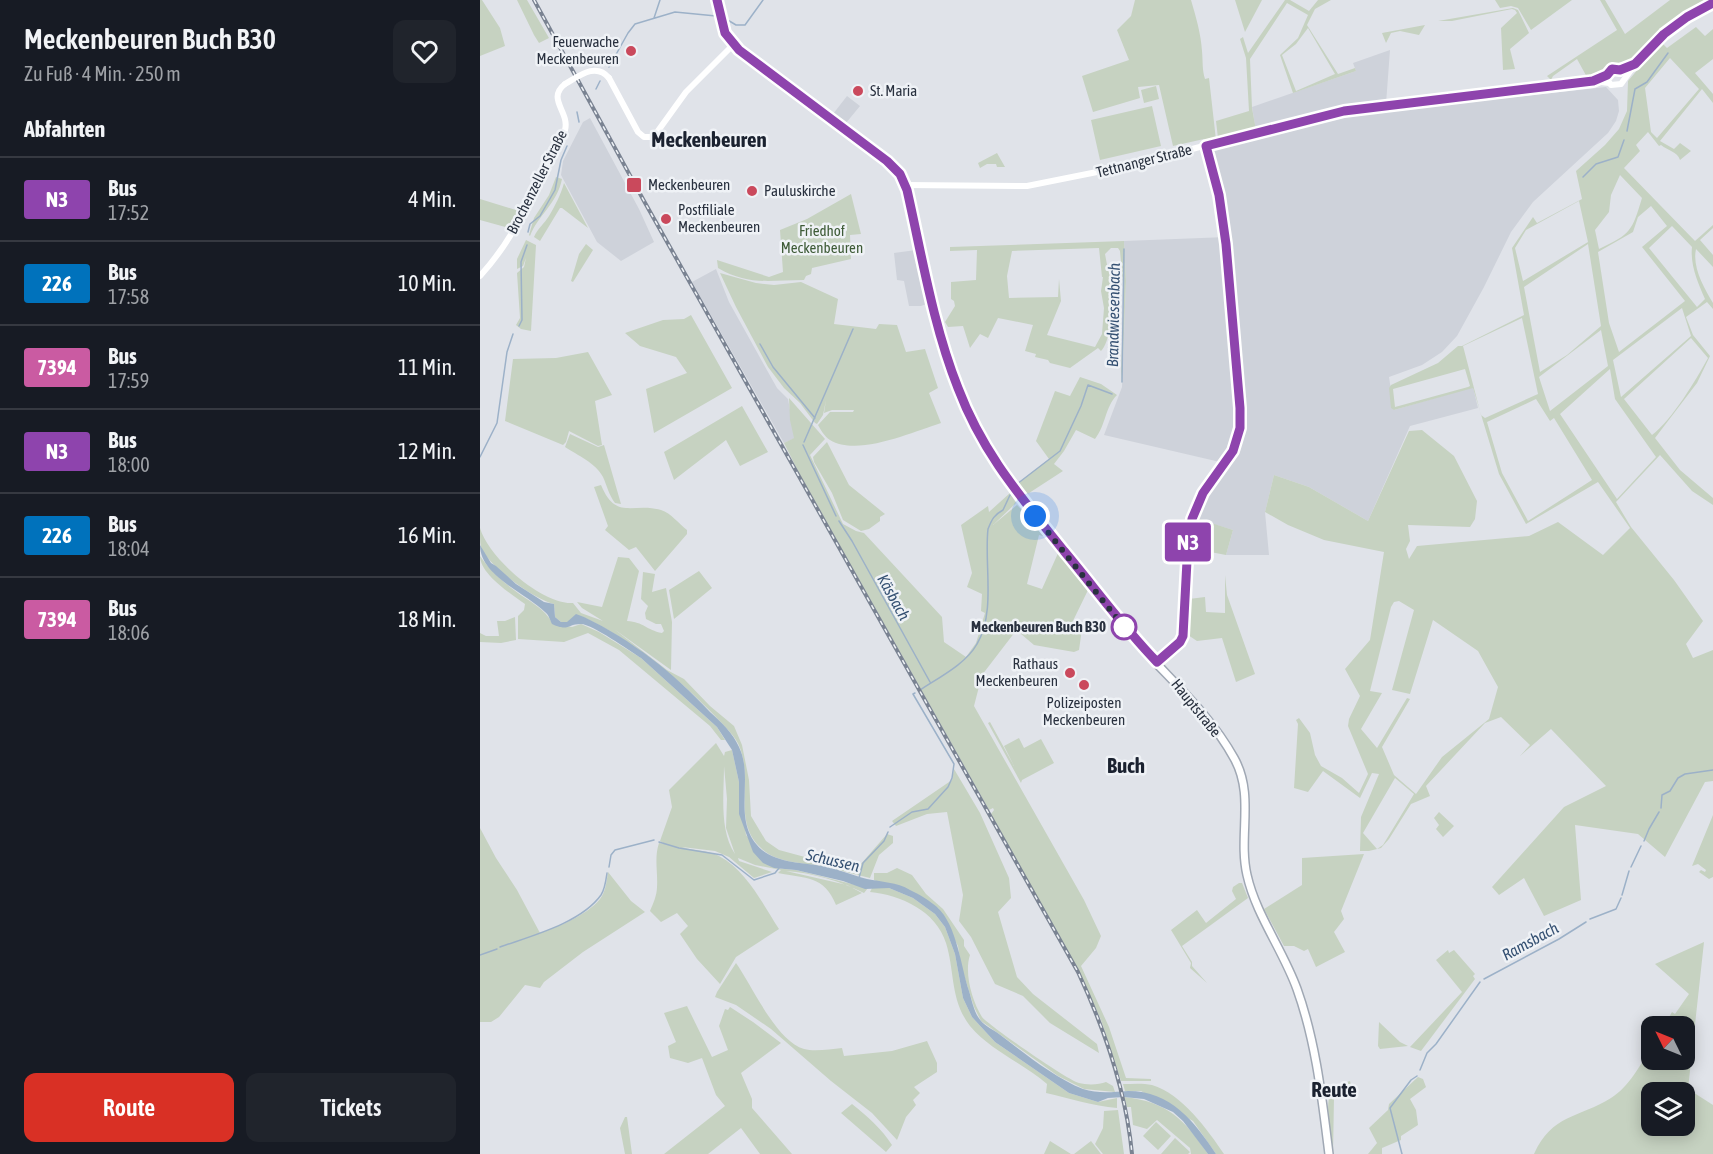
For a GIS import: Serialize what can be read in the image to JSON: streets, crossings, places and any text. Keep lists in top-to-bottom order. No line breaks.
{"streets":{"main road":["Tettnanger Straße","Brochenzeller Straße","Hauptstraße"]},"crossings":[["Tettnanger Straße","Hauptstraße"],["Brochenzeller Straße","Hauptstraße"]],"districts":["Meckenbeuren","Buch","Reute"],"water":["Brandwiesenbach","Käsbach","Schussen","Ramsbach"],"parks":["Friedhof Meckenbeuren"],"places":{"other":["Feuerwache Meckenbeuren","St. Maria","Pauluskirche","Postfiliale Meckenbeuren","Meckenbeuren Buch B30","Rathaus Meckenbeuren","Polizeiposten Meckenbeuren"],"transit":["Meckenbeuren"]},"lines":["bus line N3"],"north":"top left","page":{"heading":[["Meckenbeuren Buch B30","Zu Fuß · 4 Min. · 250 m"],"Abfahrten"],"on_map":"N3","list":[{"mark":"N3","name":"Bus","note":"17:52","value":"4 Min."},{"mark":"226","name":"Bus","note":"17:58","value":"10 Min."},{"mark":"7394","name":"Bus","note":"17:59","value":"11 Min."},{"mark":"N3","name":"Bus","note":"18:00","value":"12 Min."},{"mark":"226","name":"Bus","note":"18:04","value":"16 Min."},{"mark":"7394","name":"Bus","note":"18:06","value":"18 Min."}],"buttons":["Route","Tickets"]}}
